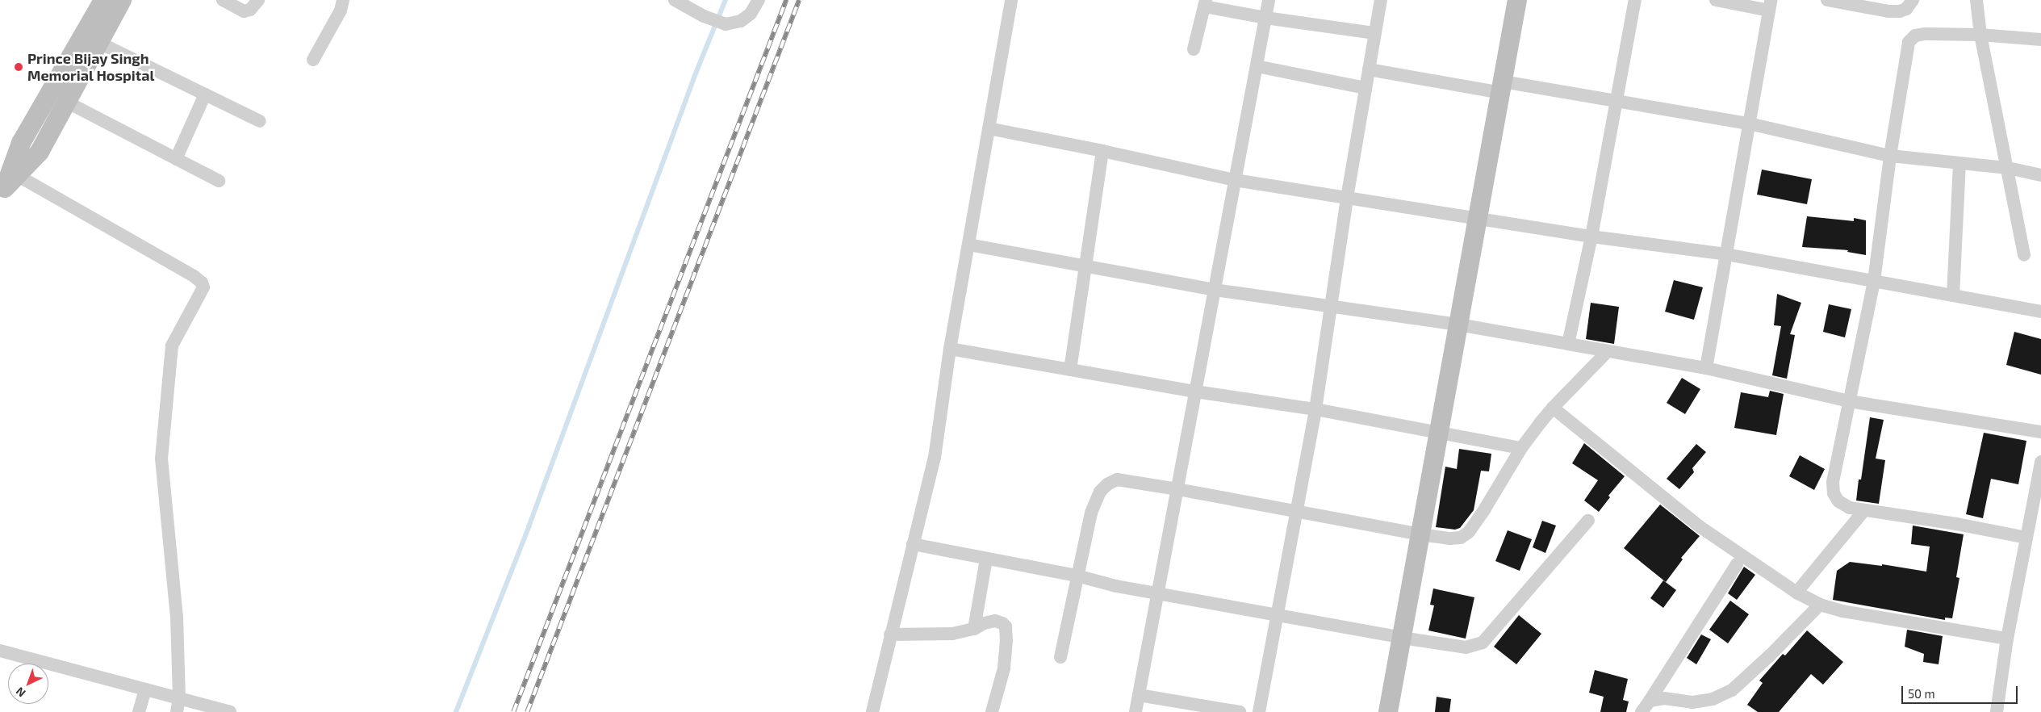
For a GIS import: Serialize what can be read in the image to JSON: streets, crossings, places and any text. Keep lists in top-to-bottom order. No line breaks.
{"places":["Prince Bijay Singh Memorial Hospital"],"scale_bar":"50 m","north":"bottom left"}
